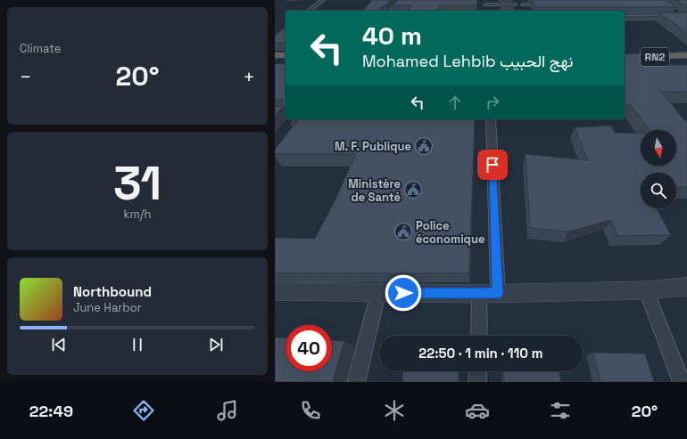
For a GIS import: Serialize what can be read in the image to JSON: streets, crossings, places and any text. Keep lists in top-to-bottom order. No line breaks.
{"streets":{"highway":["RN2"]},"places":{"public building":["M. F. Publique","Ministère de Santé","Police économique"]},"north":"bottom","page":{"tile":["Climate",["31","km/h"]],"turn":["40 m","Mohamed Lehbib نهج الحبيب"],"heat":["−","20°","+"],"song":["Northbound","June Harbor"],"limit":"40","trip":"22:50 · 1 min · 110 m","tabs":["22:49","20°"]}}
